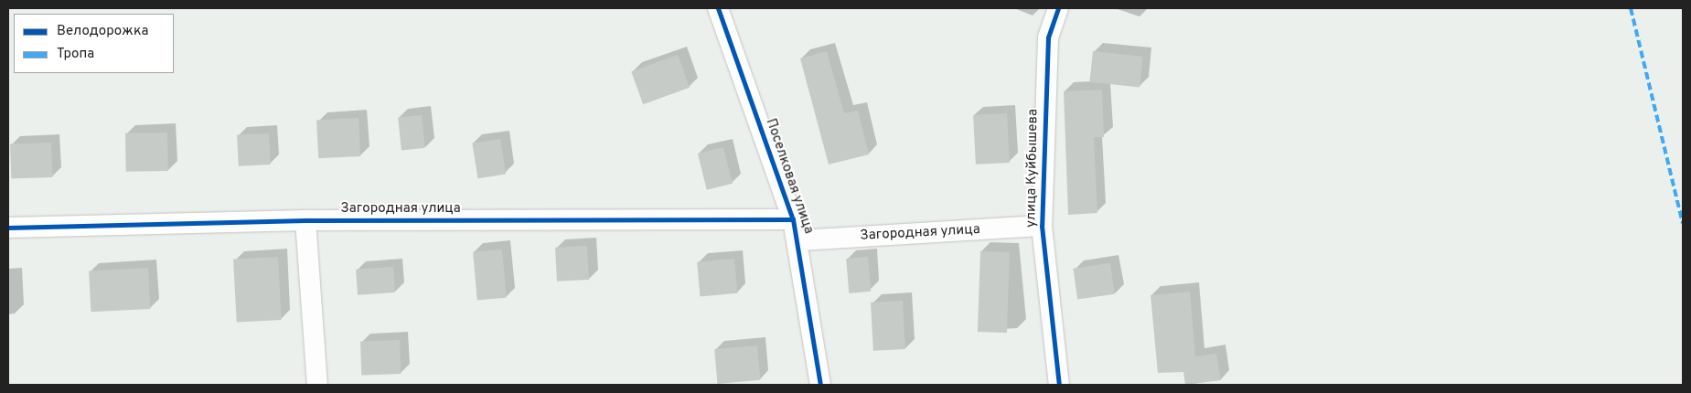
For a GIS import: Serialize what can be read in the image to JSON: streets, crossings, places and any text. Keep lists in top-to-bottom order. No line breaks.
{"streets":{"street":["улица Куйбышева","Поселковая улица","Загородная улица"]},"crossings":[["улица Куйбышева","Загородная улица"],["Поселковая улица","Загородная улица"]],"legend":["Велодорожка","Тропа"]}
